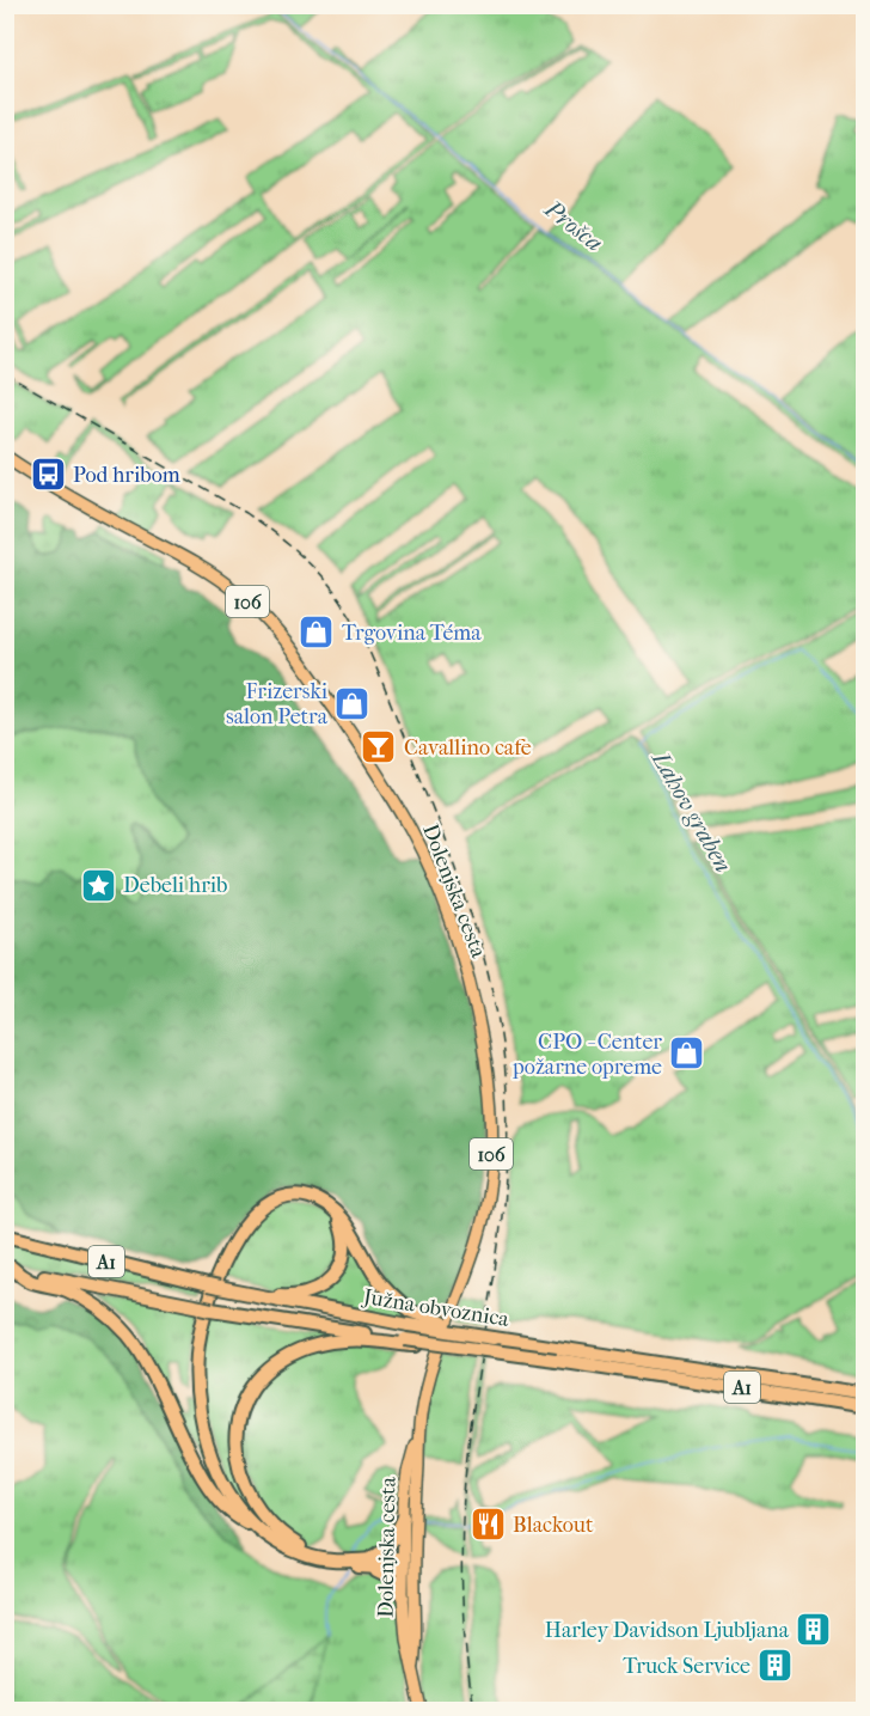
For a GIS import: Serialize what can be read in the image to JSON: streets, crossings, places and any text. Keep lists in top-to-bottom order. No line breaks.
{"streets":{"highway":["A1","Južna obvoznica"],"main road":["106","Dolenjska cesta"]},"water":["Prošca","Lahov graben"],"places":{"bus stop":["Pod hribom"],"shop":["Trgovina Téma","Frizerski salon Petra","CPO - Center požarne opreme"],"bar":["Cavallino cafe"],"place":["Debeli hrib"],"restaurant":["Blackout"],"building":["Harley Davidson Ljubljana","Truck Service"]}}
